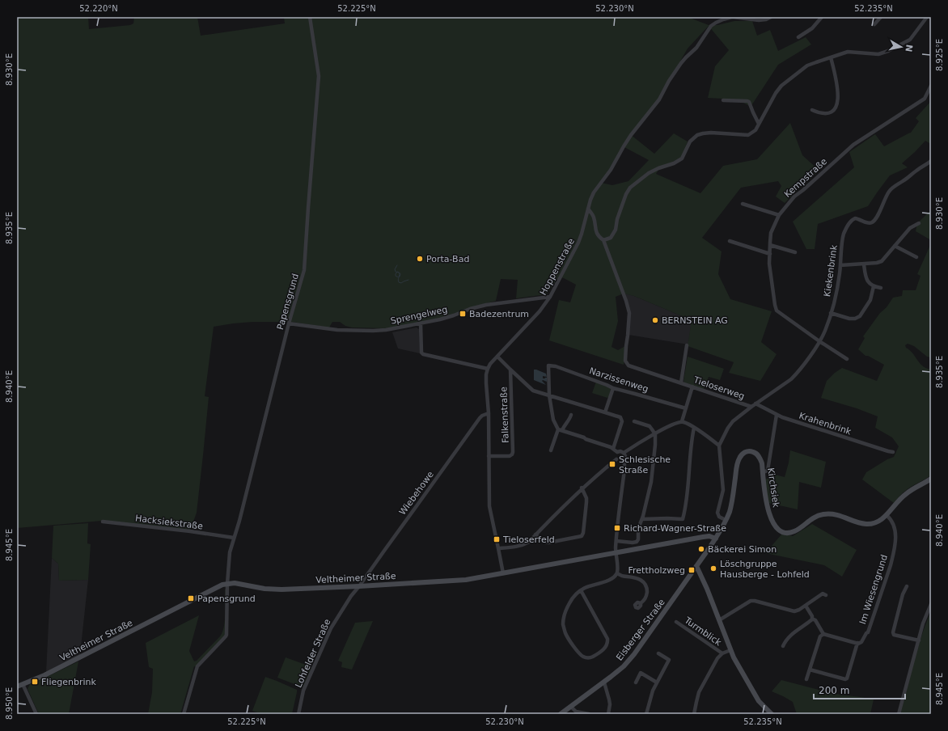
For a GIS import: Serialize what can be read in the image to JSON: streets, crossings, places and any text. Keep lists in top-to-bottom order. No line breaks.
{"streets":{"main road":["Kirchsiek","Veltheimer Straße","Eisberger Straße"],"street":["Kempstraße","Hoppenstraße","Kiekenbrink","Papensgrund","Sprengelweg","Narzissenweg","Tieloserweg","Falkenstraße","Krahenbrink","Wiebehowe","Hacksiekstraße","Im Wiesengrund","Turmblick","Lohfelder Straße"]},"crossings":[["Kempstraße","Kiekenbrink"],["Hoppenstraße","Sprengelweg"],["Kiekenbrink","Tieloserweg"],["Kiekenbrink","Krahenbrink"],["Papensgrund","Sprengelweg"],["Papensgrund","Hacksiekstraße"],["Papensgrund","Veltheimer Straße"],["Kirchsiek","Veltheimer Straße"],["Kirchsiek","Im Wiesengrund"],["Kirchsiek","Eisberger Straße"],["Wiebehowe","Veltheimer Straße"],["Wiebehowe","Lohfelder Straße"],["Veltheimer Straße","Eisberger Straße"],["Veltheimer Straße","Lohfelder Straße"]],"places":{"other":["Porta-Bad","BERNSTEIN AG","Bäckerei Simon","Löschgruppe Hausberge - Lohfeld"],"transit":["Badezentrum","Schlesische Straße","Richard-Wagner-Straße","Tieloserfeld","Frettholzweg","Papensgrund","Fliegenbrink"]},"scale_bar":"200 m","north":"right","coordinates":["52.220°N","52.225°N","52.230°N","52.235°N","8.925°E","8.930°E","8.935°E","8.940°E","8.945°E","8.950°E"]}
